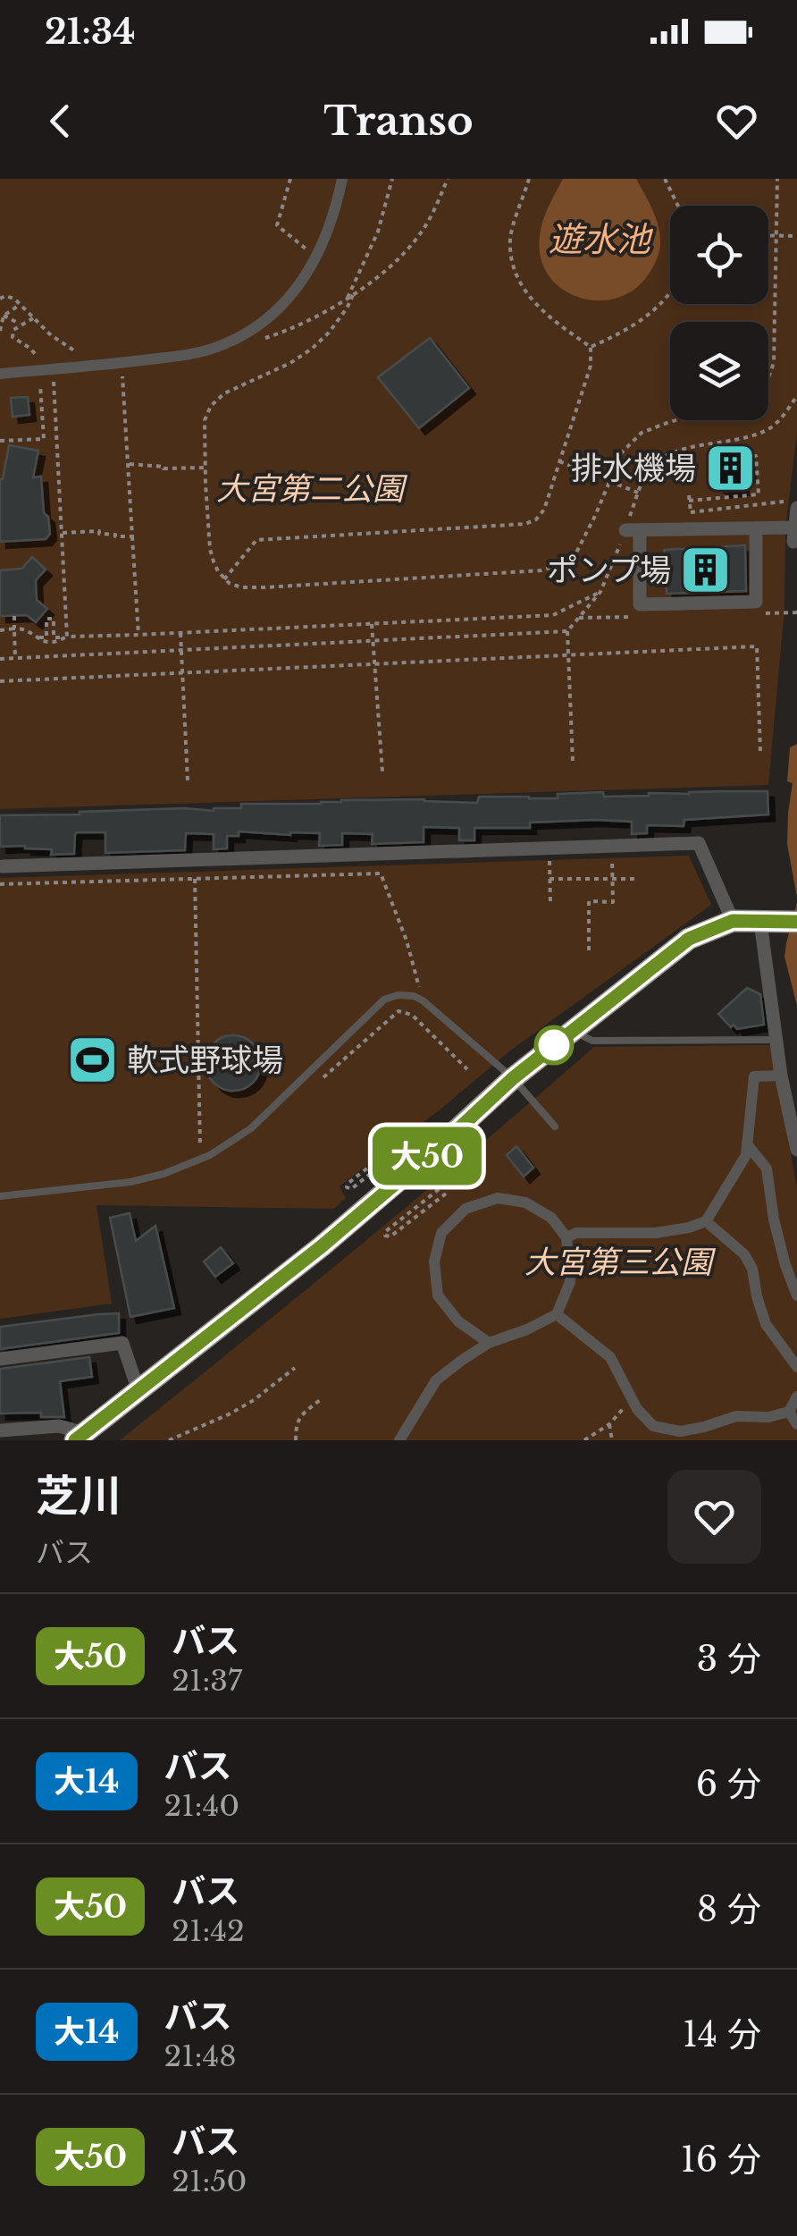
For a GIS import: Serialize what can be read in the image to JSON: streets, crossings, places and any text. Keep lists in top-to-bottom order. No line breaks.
{"water":["遊水池"],"parks":["大宮第二公園","大宮第三公園"],"places":{"building":["排水機場","ポンプ場"],"sports":["軟式野球場"]},"lines":["bus line 大50"],"page":{"status":"21:34","header":"Transo","on_map":"大50","heading":["芝川","バス"],"list":[{"mark":"大50","name":"バス","note":"21:37","value":"3 分"},{"mark":"大14","name":"バス","note":"21:40","value":"6 分"},{"mark":"大50","name":"バス","note":"21:42","value":"8 分"},{"mark":"大14","name":"バス","note":"21:48","value":"14 分"},{"mark":"大50","name":"バス","note":"21:50","value":"16 分"}]}}
